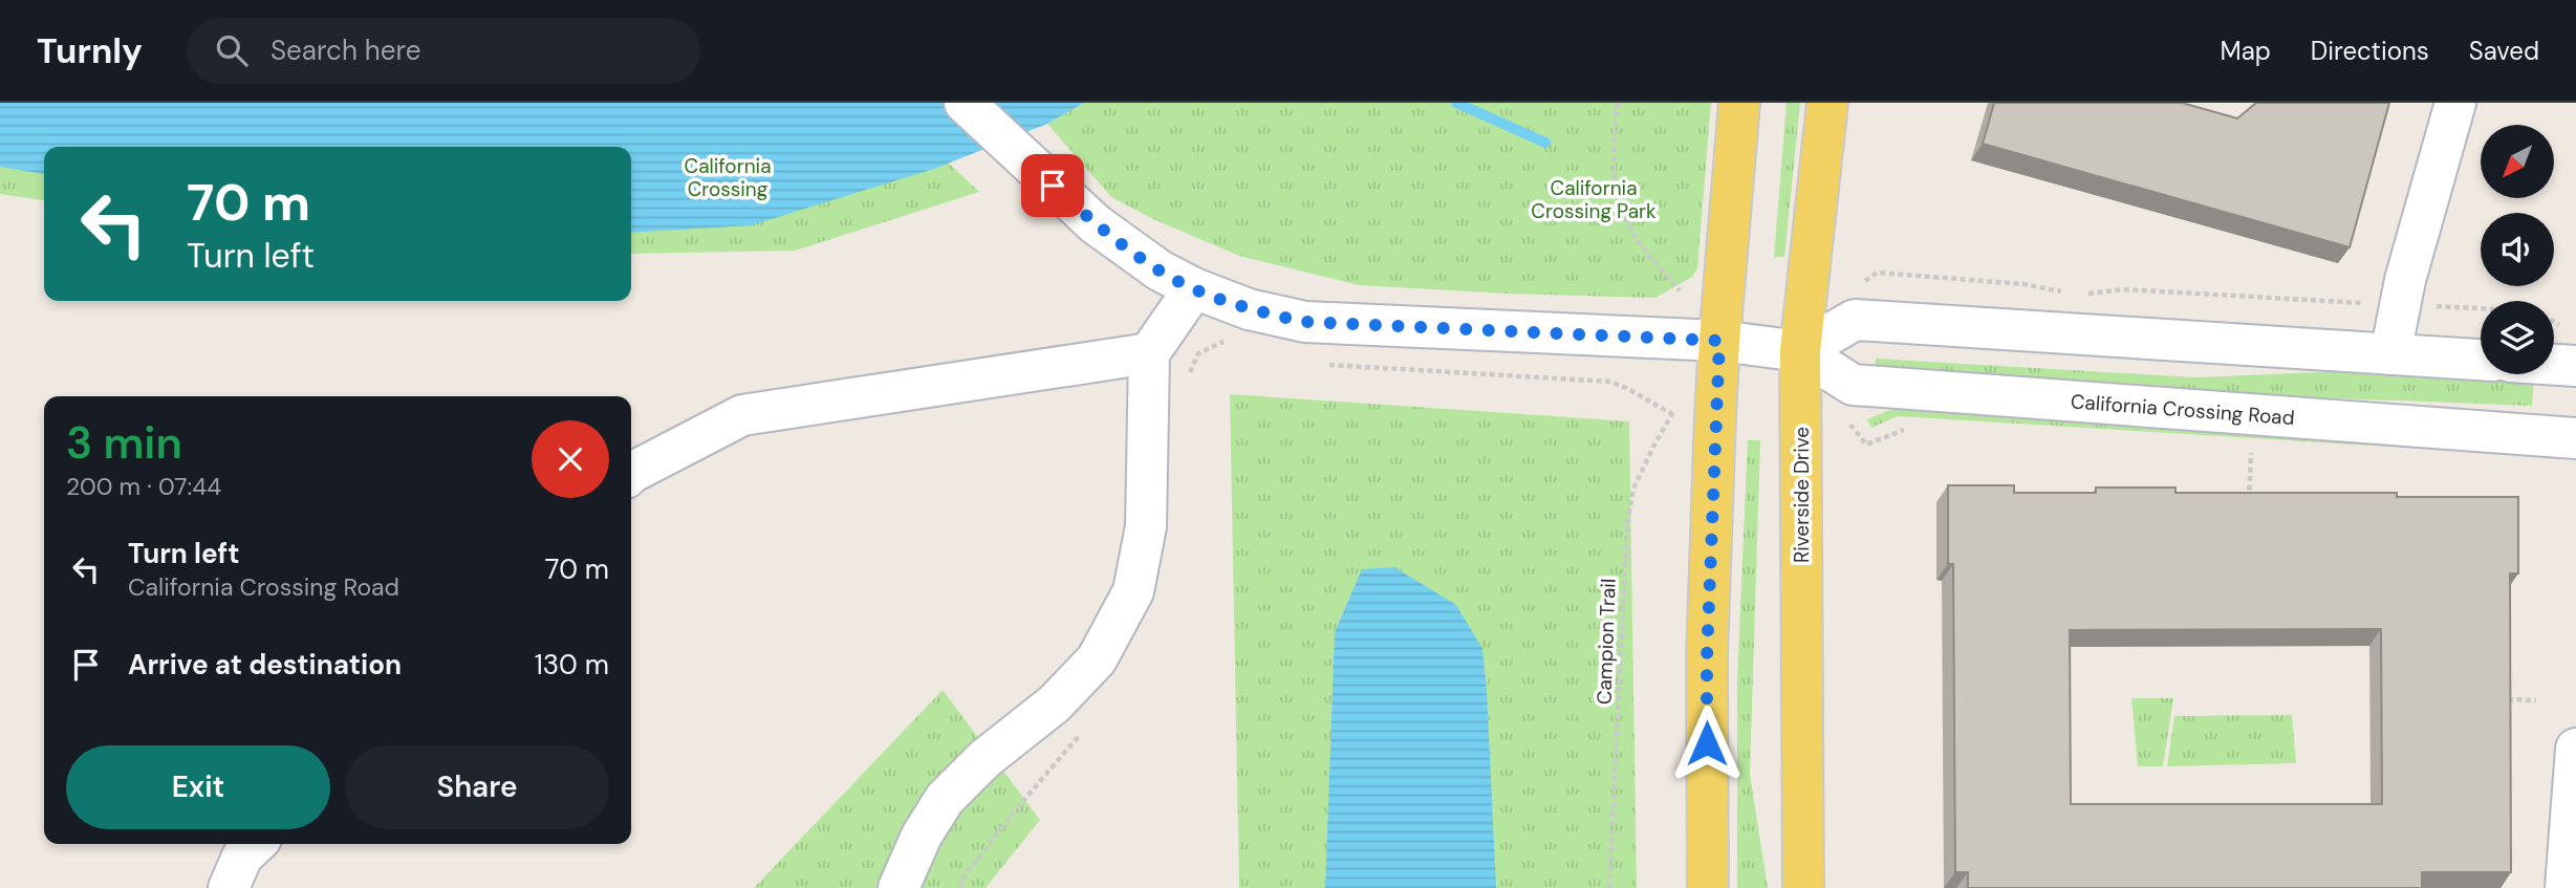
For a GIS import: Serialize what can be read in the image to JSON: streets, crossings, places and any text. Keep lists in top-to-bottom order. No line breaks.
{"streets":{"main road":["Riverside Drive"],"street":["California Crossing Road"],"path":["Campion Trail"]},"crossings":[["California Crossing Road","Riverside Drive"]],"parks":["California Crossing","California Crossing Park"],"north":"bottom left","page":{"header":"Turnly","search":"Search here","nav":["Map","Directions","Saved"],"turn":["70 m","Turn left"],"heading":["3 min","200 m · 07:44"],"list":[{"name":"Turn left","note":"California Crossing Road","value":"70 m"},{"name":"Arrive at destination","value":"130 m"}],"buttons":["Exit","Share"]}}
